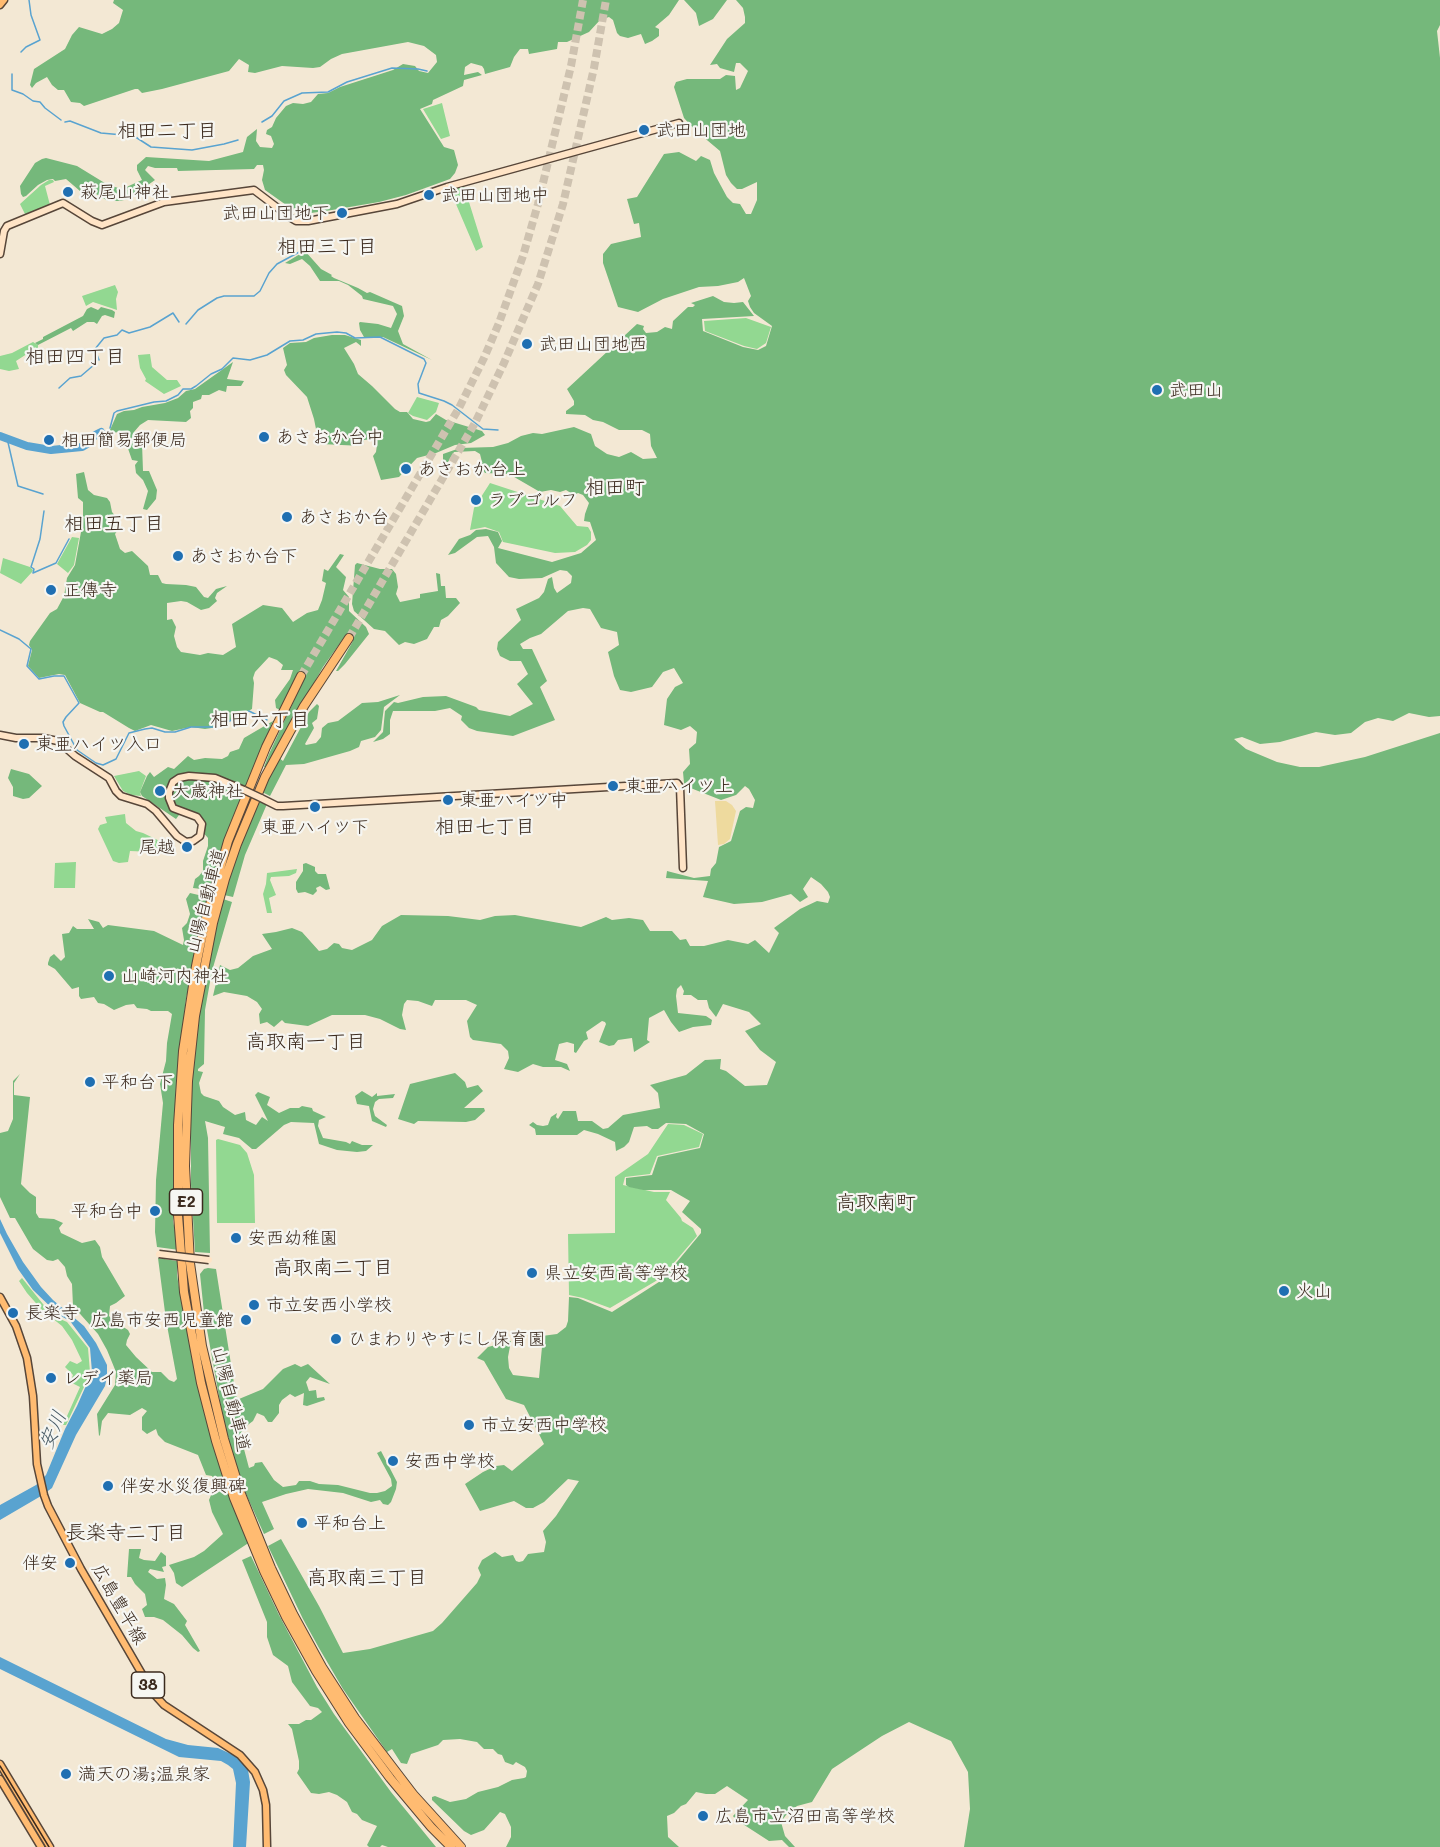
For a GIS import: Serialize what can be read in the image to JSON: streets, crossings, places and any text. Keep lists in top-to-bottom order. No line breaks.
{"streets":{"highway":["山陽自動車道","E2"],"main road":["広島豊平線","38"]},"districts":["相田二丁目","相田三丁目","相田四丁目","相田町","相田五丁目","相田六丁目","相田七丁目","高取南一丁目","高取南町","高取南二丁目","長楽寺二丁目","高取南三丁目"],"water":["安川"],"places":["武田山団地","萩尾山神社","武田山団地中","武田山団地下","武田山団地西","武田山","あさおか台中","相田簡易郵便局","あさおか台上","ラブゴルフ","あさおか台","あさおか台下","正傳寺","東亜ハイツ入口","東亜ハイツ上","大歳神社","東亜ハイツ中","東亜ハイツ下","尾越","山崎河内神社","平和台下","平和台中","安西幼稚園","県立安西高等学校","火山","市立安西小学校","長楽寺","広島市安西児童館","ひまわりやすにし保育園","レデイ薬局","市立安西中学校","安西中学校","伴安水災復興碑","平和台上","伴安","満天の湯;温泉家","広島市立沼田高等学校"]}
